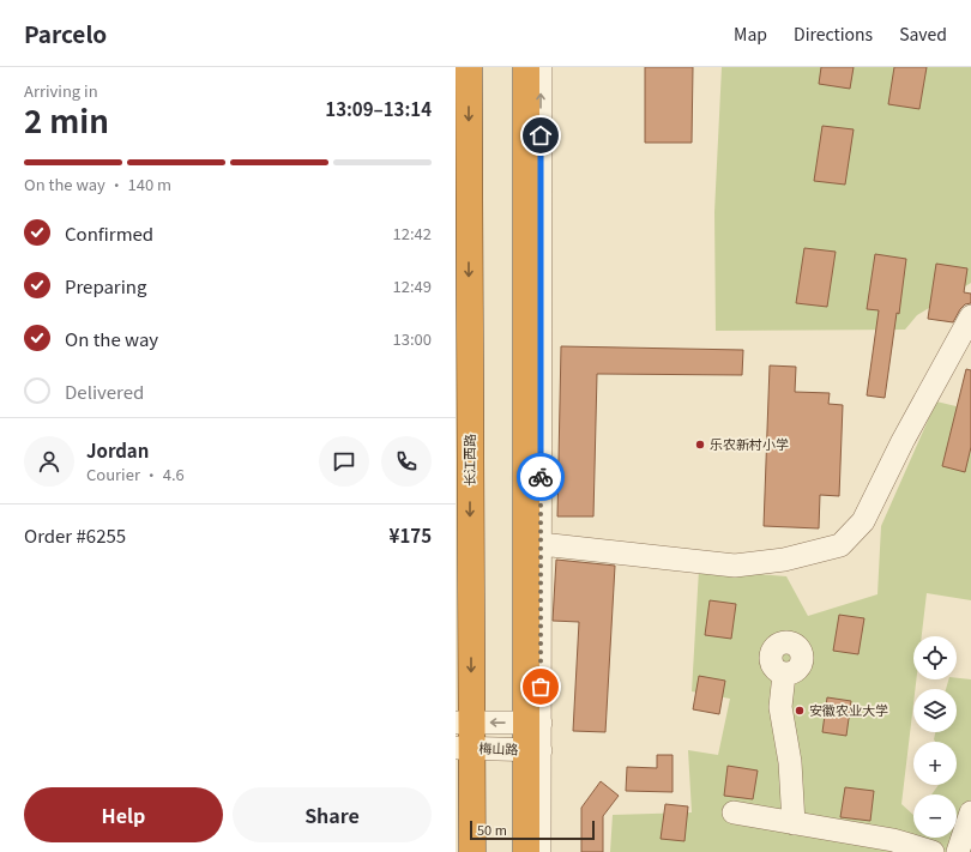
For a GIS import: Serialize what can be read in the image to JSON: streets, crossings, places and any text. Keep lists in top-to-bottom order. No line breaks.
{"streets":{"highway":["长江西路"],"street":["梅山路"]},"crossings":[["长江西路","梅山路"]],"places":["乐农新村小学","安徽农业大学"],"scale_bar":"50 m","page":{"header":"Parcelo","nav":["Map","Directions","Saved"],"heading":["2 min","Arriving in","13:09–13:14"],"panel":["Jordan","Courier · 4.6","Order #6255","¥175"],"bar":"On the way · 140 m","list":[["Confirmed","12:42"],["Preparing","12:49"],["On the way","13:00"],"Delivered"],"map_buttons":["+","−"],"buttons":["Help","Share"],"scale":"50 m"}}
